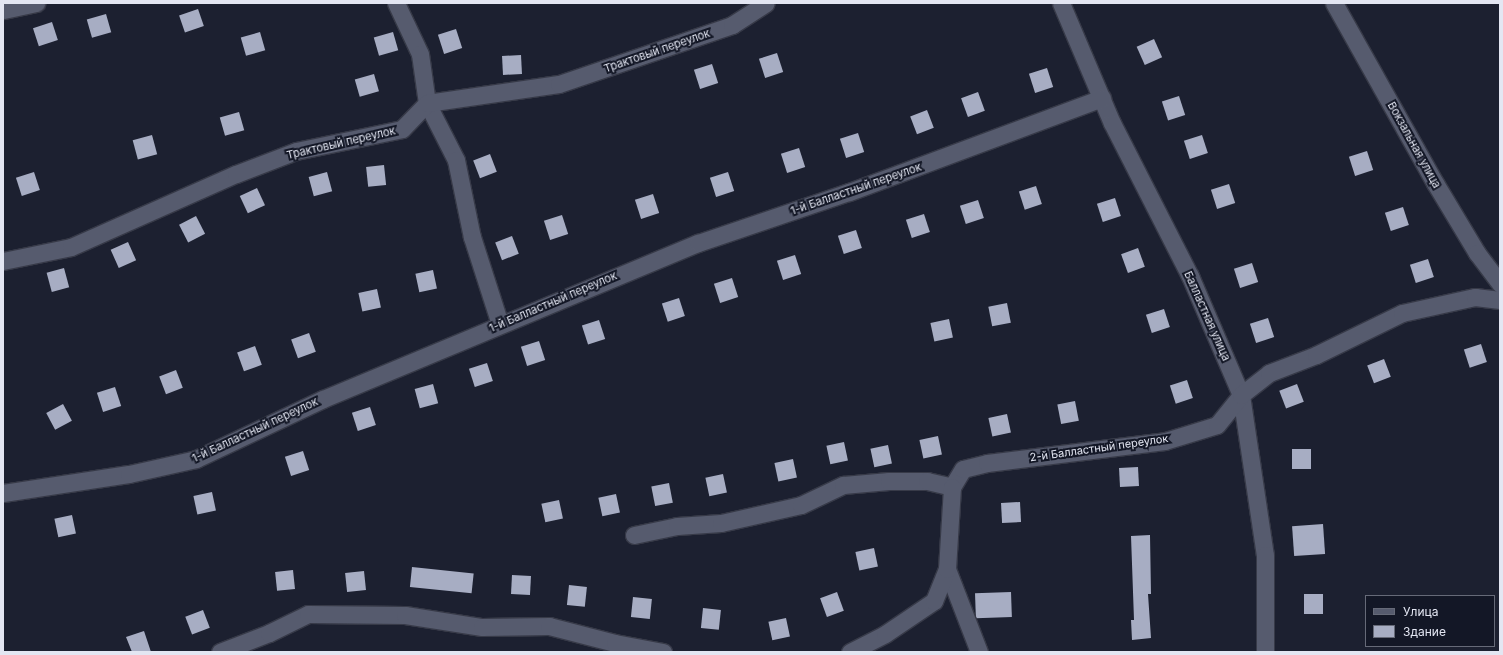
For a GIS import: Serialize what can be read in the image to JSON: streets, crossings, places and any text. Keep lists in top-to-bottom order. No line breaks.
{"streets":{"street":["Трактовый переулок","Вокзальная улица","1-й Балластный переулок","Балластная улица","2-й Балластный переулок"]},"crossings":[["1-й Балластный переулок","Балластная улица"],["Балластная улица","2-й Балластный переулок"]],"legend":["Улица","Здание"]}
